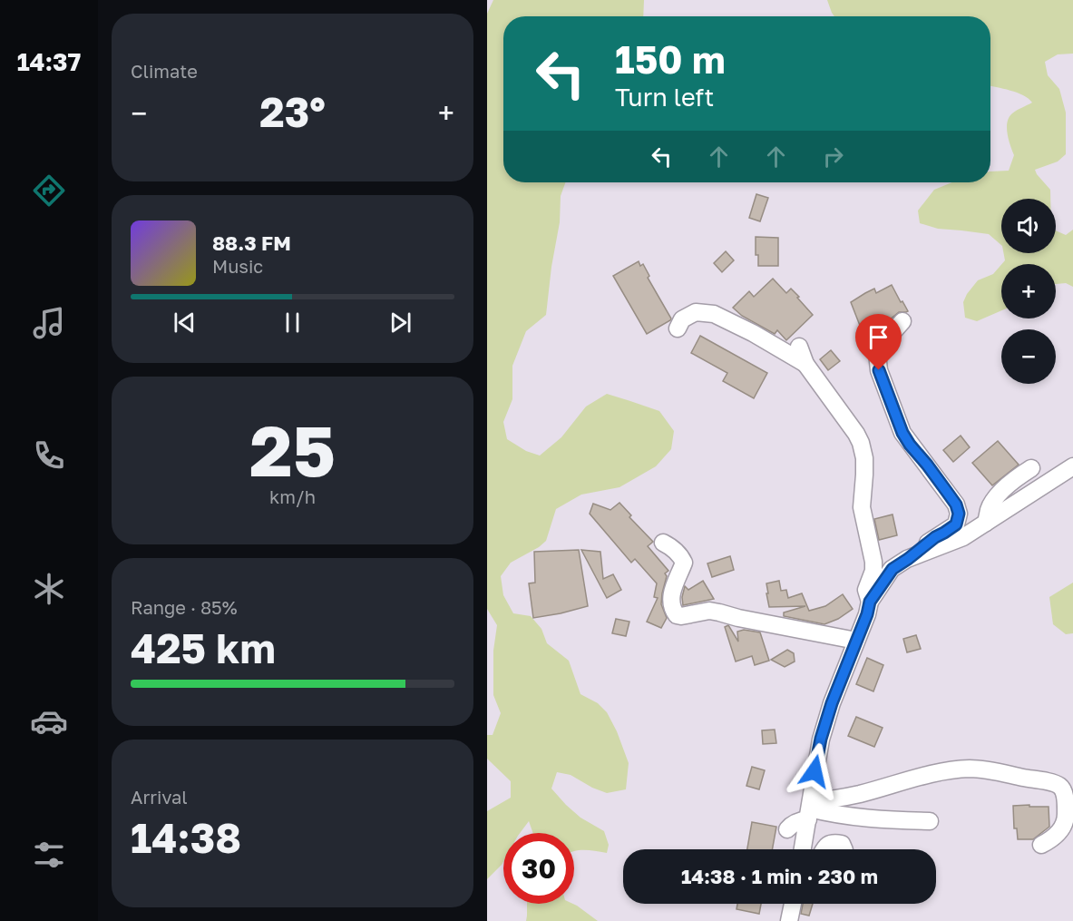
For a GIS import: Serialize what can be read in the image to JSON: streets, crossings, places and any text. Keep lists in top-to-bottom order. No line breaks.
{"page":{"tabs":"14:37","tile":["Climate",["25","km/h"],["Range · 85%","425 km"],["Arrival","14:38"]],"turn":["150 m","Turn left"],"heat":["−","23°","+"],"map_buttons":["+","−"],"song":["88.3 FM","Music"],"limit":"30","trip":"14:38 · 1 min · 230 m"}}
